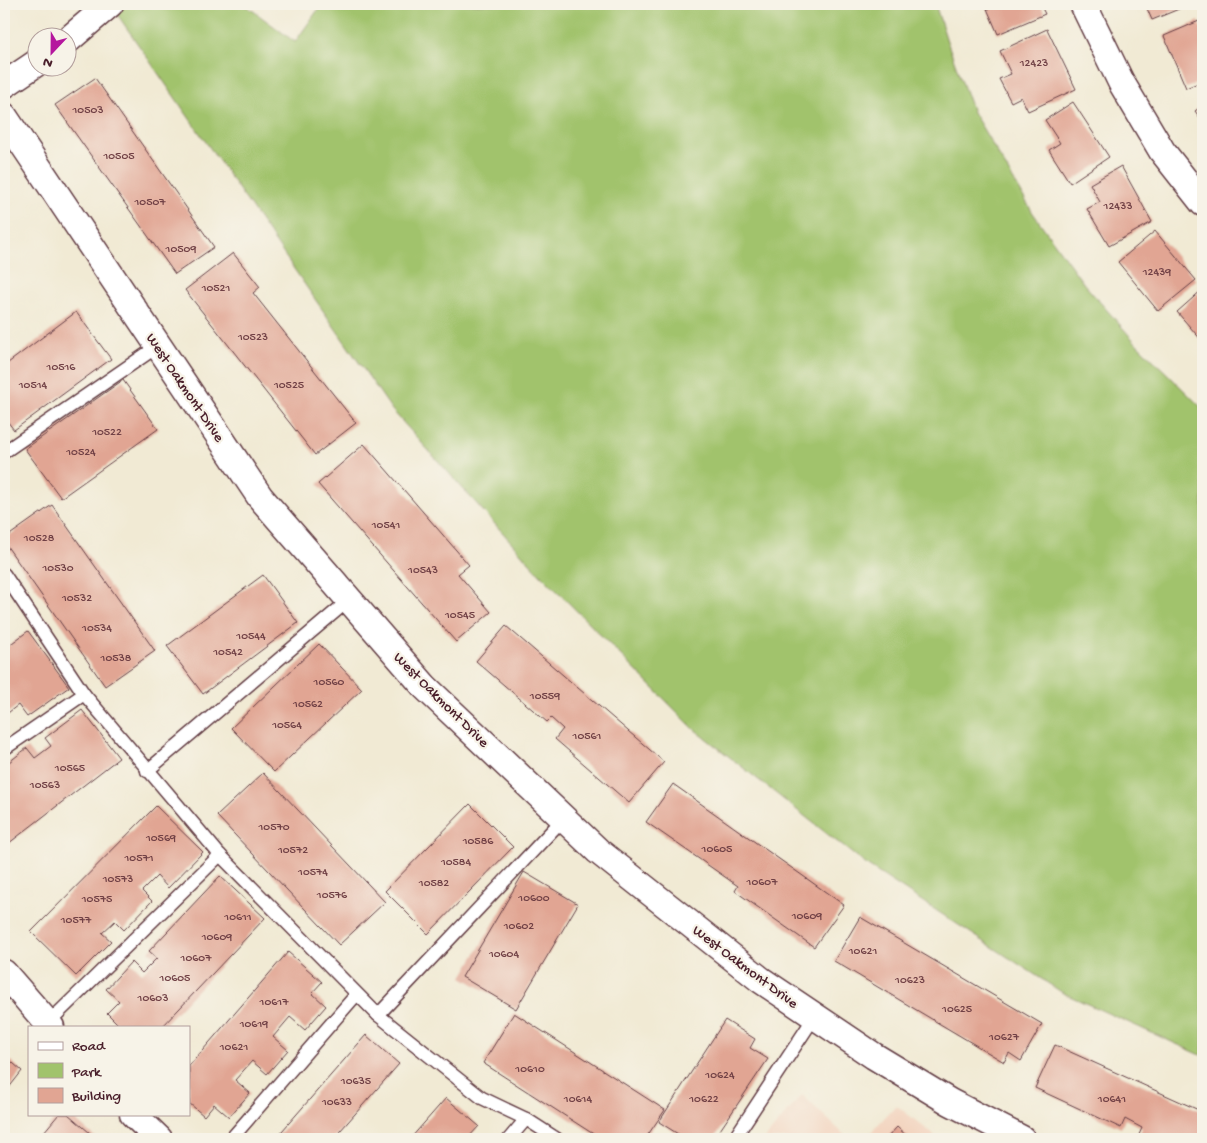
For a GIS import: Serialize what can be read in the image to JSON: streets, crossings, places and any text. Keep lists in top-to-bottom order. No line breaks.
{"streets":{"street":["West Oakmont Drive"]},"house_numbers":["12423","10503","10505","10507","12433","10509","12439","10521","10523","10516","10514","10525","10522","10524","10541","10528","10530","10543","10532","10545","10534","10544","10542","10538","10560","10559","10562","10564","10561","10565","10563","10570","10569","10586","10605","10572","10571","10584","10574","10573","10607","10582","10576","10600","10575","10609","10611","10577","10602","10609","10621","10604","10607","10605","10623","10603","10617","10625","10619","10627","10621","10610","10624","10635","10614","10622","10641","10633"],"legend":["Road","Park","Building"],"north":"bottom"}
